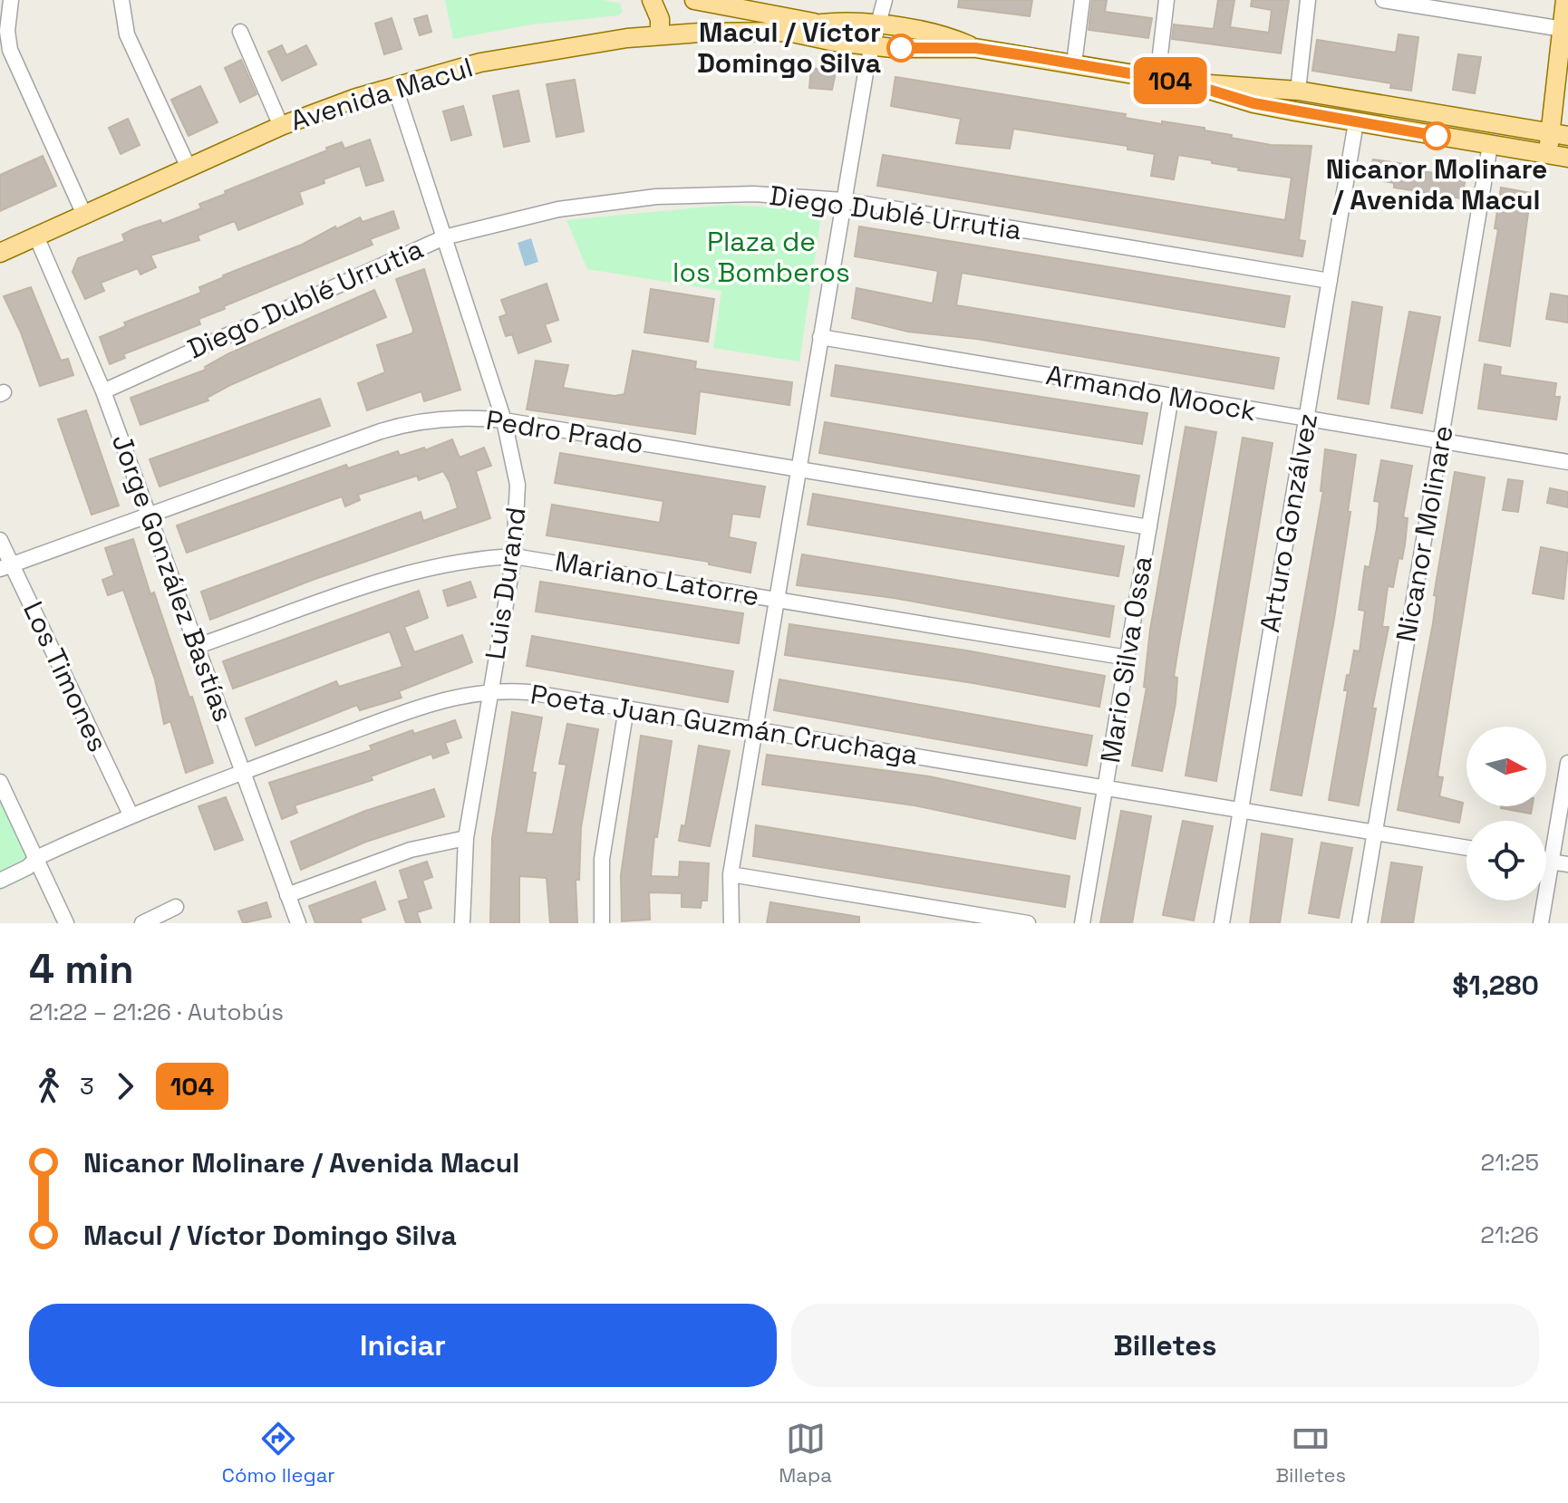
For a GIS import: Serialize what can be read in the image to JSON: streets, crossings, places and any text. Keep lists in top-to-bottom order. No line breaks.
{"streets":{"main road":["Avenida Macul"],"street":["Diego Dublé Urrutia","Armando Moock","Pedro Prado","Arturo Gonzálvez","Nicanor Molinare","Jorge González Bastías","Mariano Latorre","Luis Durand","Mario Silva Ossa","Los Timones","Poeta Juan Guzmán Cruchaga"]},"crossings":[["Avenida Macul","Arturo Gonzálvez"],["Avenida Macul","Nicanor Molinare"],["Avenida Macul","Jorge González Bastías"],["Avenida Macul","Luis Durand"],["Diego Dublé Urrutia","Arturo Gonzálvez"],["Diego Dublé Urrutia","Jorge González Bastías"],["Diego Dublé Urrutia","Luis Durand"],["Armando Moock","Arturo Gonzálvez"],["Armando Moock","Nicanor Molinare"],["Armando Moock","Mario Silva Ossa"],["Pedro Prado","Jorge González Bastías"],["Pedro Prado","Luis Durand"],["Pedro Prado","Mario Silva Ossa"],["Pedro Prado","Los Timones"],["Arturo Gonzálvez","Poeta Juan Guzmán Cruchaga"],["Nicanor Molinare","Poeta Juan Guzmán Cruchaga"],["Jorge González Bastías","Mariano Latorre"],["Jorge González Bastías","Poeta Juan Guzmán Cruchaga"],["Mariano Latorre","Luis Durand"],["Mariano Latorre","Mario Silva Ossa"],["Luis Durand","Poeta Juan Guzmán Cruchaga"],["Mario Silva Ossa","Poeta Juan Guzmán Cruchaga"],["Los Timones","Poeta Juan Guzmán Cruchaga"]],"parks":["Plaza de los Bomberos"],"places":["Macul / Víctor Domingo Silva","Nicanor Molinare / Avenida Macul"],"lines":["bus line 104"],"north":"right","page":{"on_map":"104","heading":["4 min","21:22 – 21:26 · Autobús","$1,280"],"legs":["3","104"],"list":[{"name":"Nicanor Molinare / Avenida Macul","value":"21:25"},{"name":"Macul / Víctor Domingo Silva","value":"21:26"}],"buttons":["Iniciar","Billetes"],"tabs":["Cómo llegar","Mapa","Billetes"]}}
